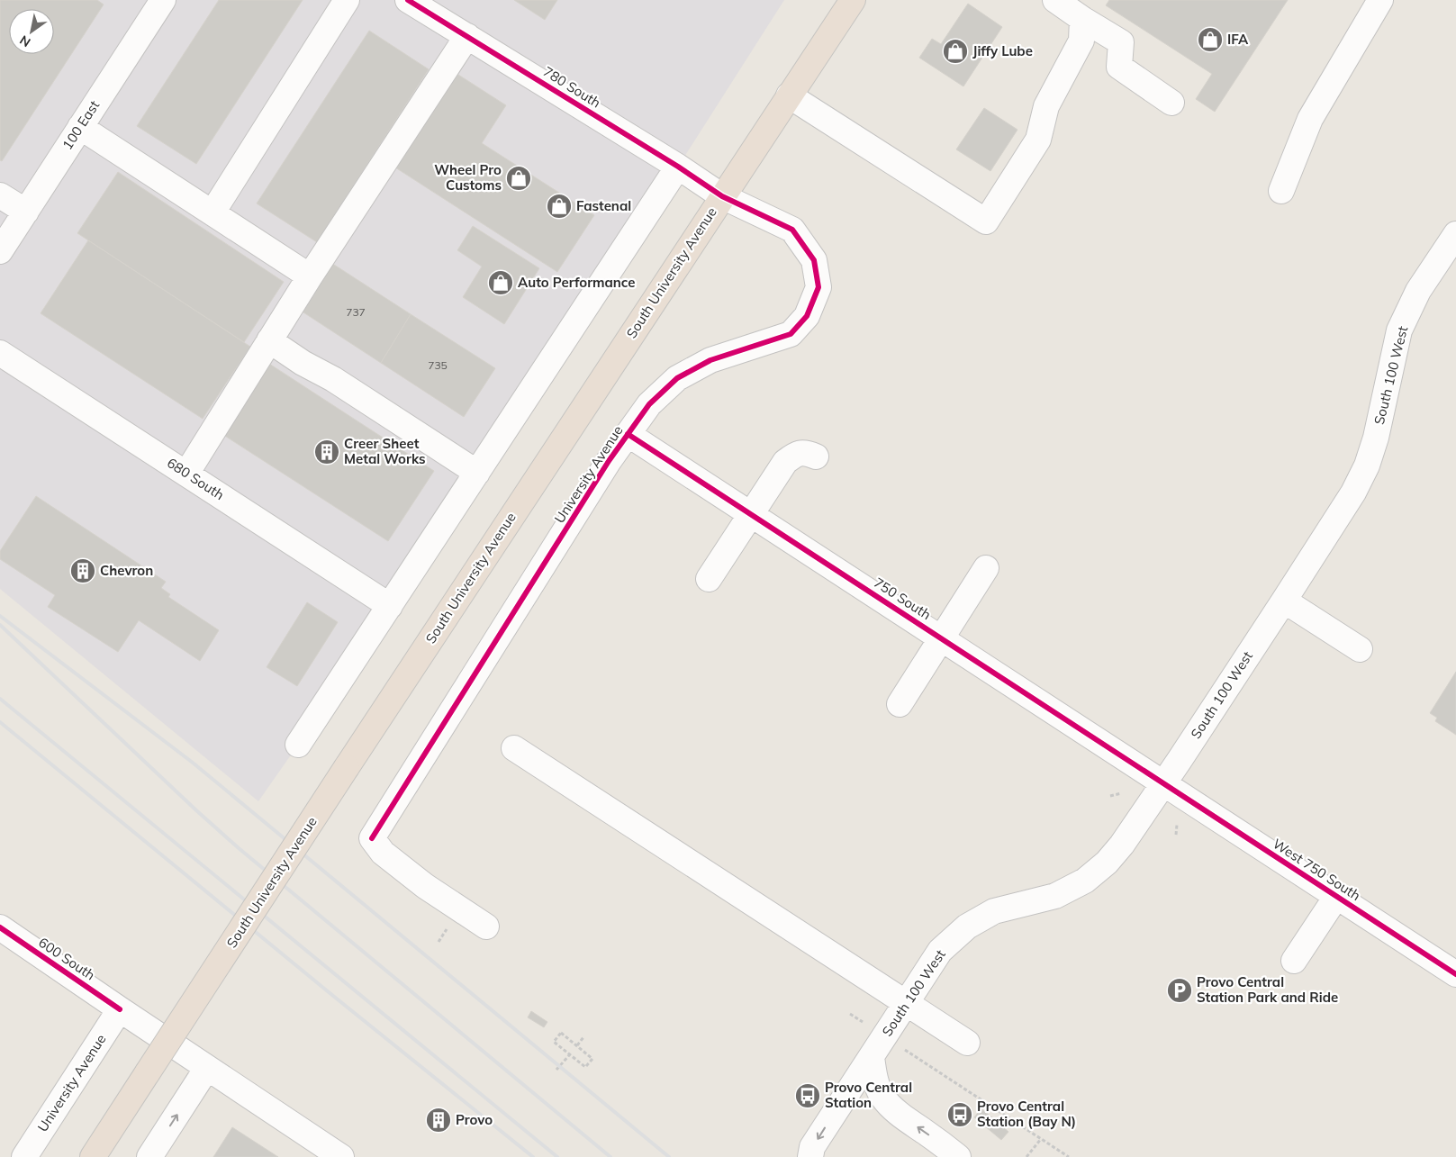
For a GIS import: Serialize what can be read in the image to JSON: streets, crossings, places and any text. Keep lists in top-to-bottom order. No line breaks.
{"streets":{"highway":["South University Avenue"],"street":["780 South","100 East","South 100 West","University Avenue","680 South","750 South","West 750 South","600 South"]},"crossings":[["780 South","South University Avenue"],["780 South","University Avenue"],["South University Avenue","University Avenue"],["South 100 West","750 South"],["South 100 West","West 750 South"],["University Avenue","750 South"],["University Avenue","600 South"],["750 South","West 750 South"]],"places":{"shop":["IFA","Jiffy Lube","Wheel Pro Customs","Fastenal","Auto Performance"],"building":["Creer Sheet Metal Works","Chevron","Provo"],"parking":["Provo Central Station Park and Ride"],"bus stop":["Provo Central Station","Provo Central Station (Bay N)"]},"house_numbers":["737","735"],"north":"bottom left"}
